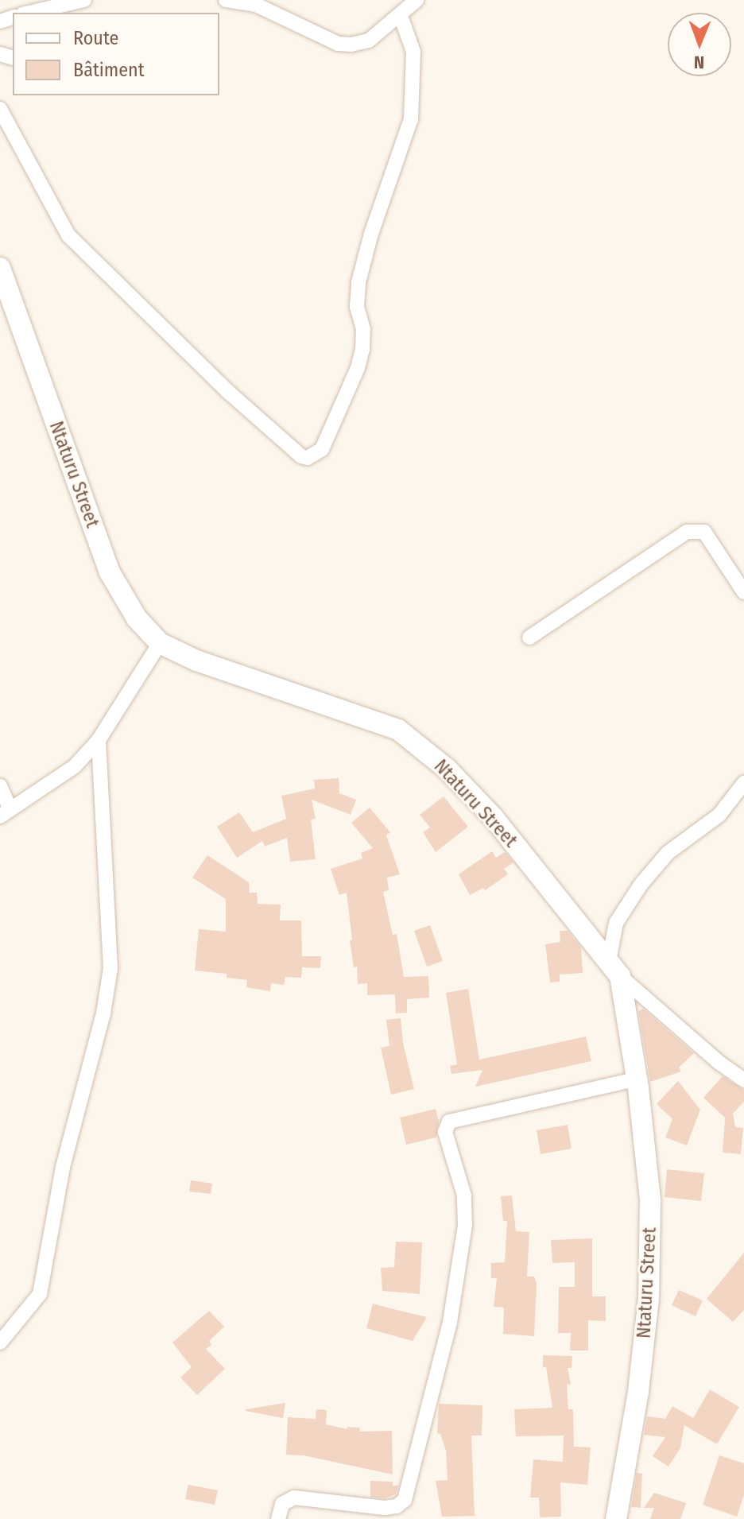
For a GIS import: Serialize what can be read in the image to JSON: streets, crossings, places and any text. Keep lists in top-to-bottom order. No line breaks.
{"streets":{"street":["Ntaturu Street"]},"legend":["Route","Bâtiment"],"north":"bottom"}
